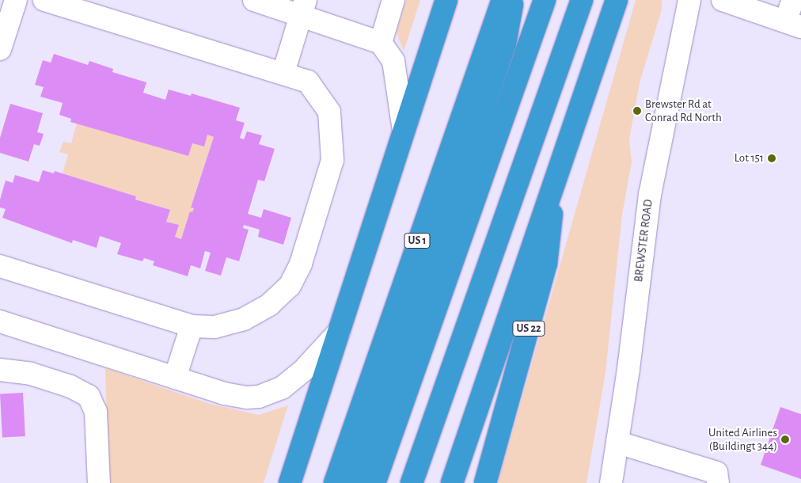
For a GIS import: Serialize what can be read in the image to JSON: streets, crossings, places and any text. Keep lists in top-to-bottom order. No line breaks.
{"streets":{"highway":["US 1","US 22"],"street":["BREWSTER ROAD"]},"places":["Brewster Rd at Conrad Rd North","Lot 151","United Airlines (Buildingt 344)"]}
